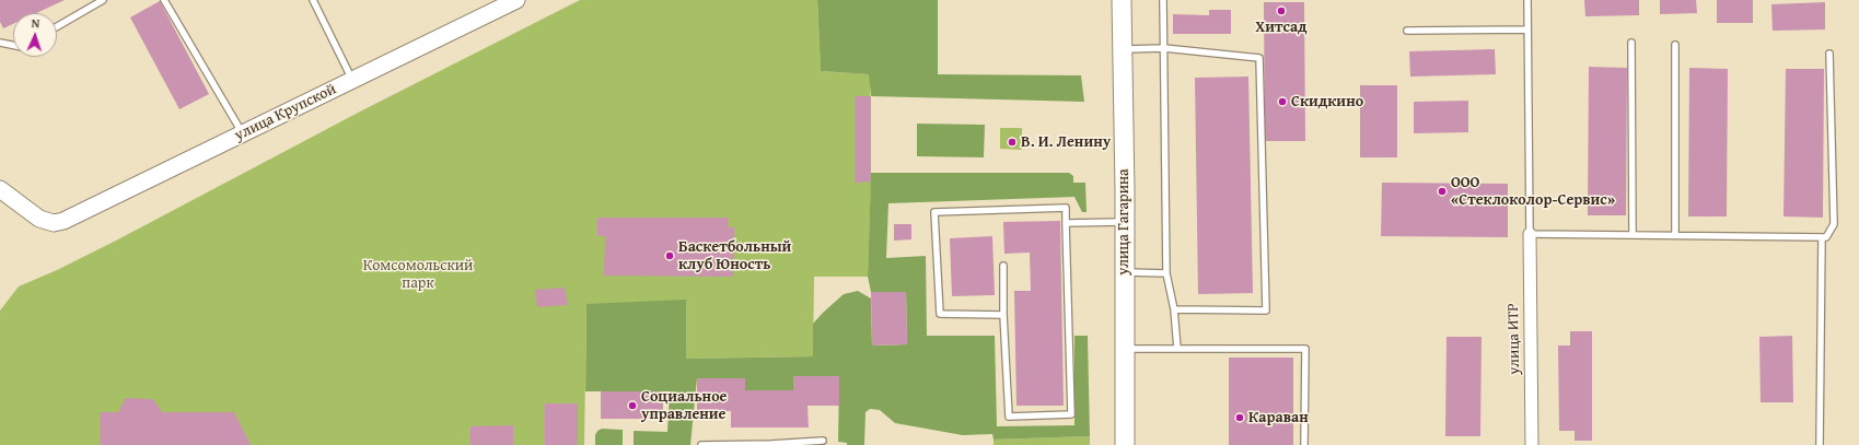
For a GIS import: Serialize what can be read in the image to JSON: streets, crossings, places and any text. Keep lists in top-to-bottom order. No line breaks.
{"streets":{"main road":["улица Крупской","улица Гагарина"],"street":["улица ИТР"]},"parks":["Комсомольский парк"],"places":["Хитсад","Скидкино","В. И. Ленину","ООО «Стеклоколор-Сервис»","Баскетбольный клуб Юность","Социальное управление","Караван"],"north":"top"}
